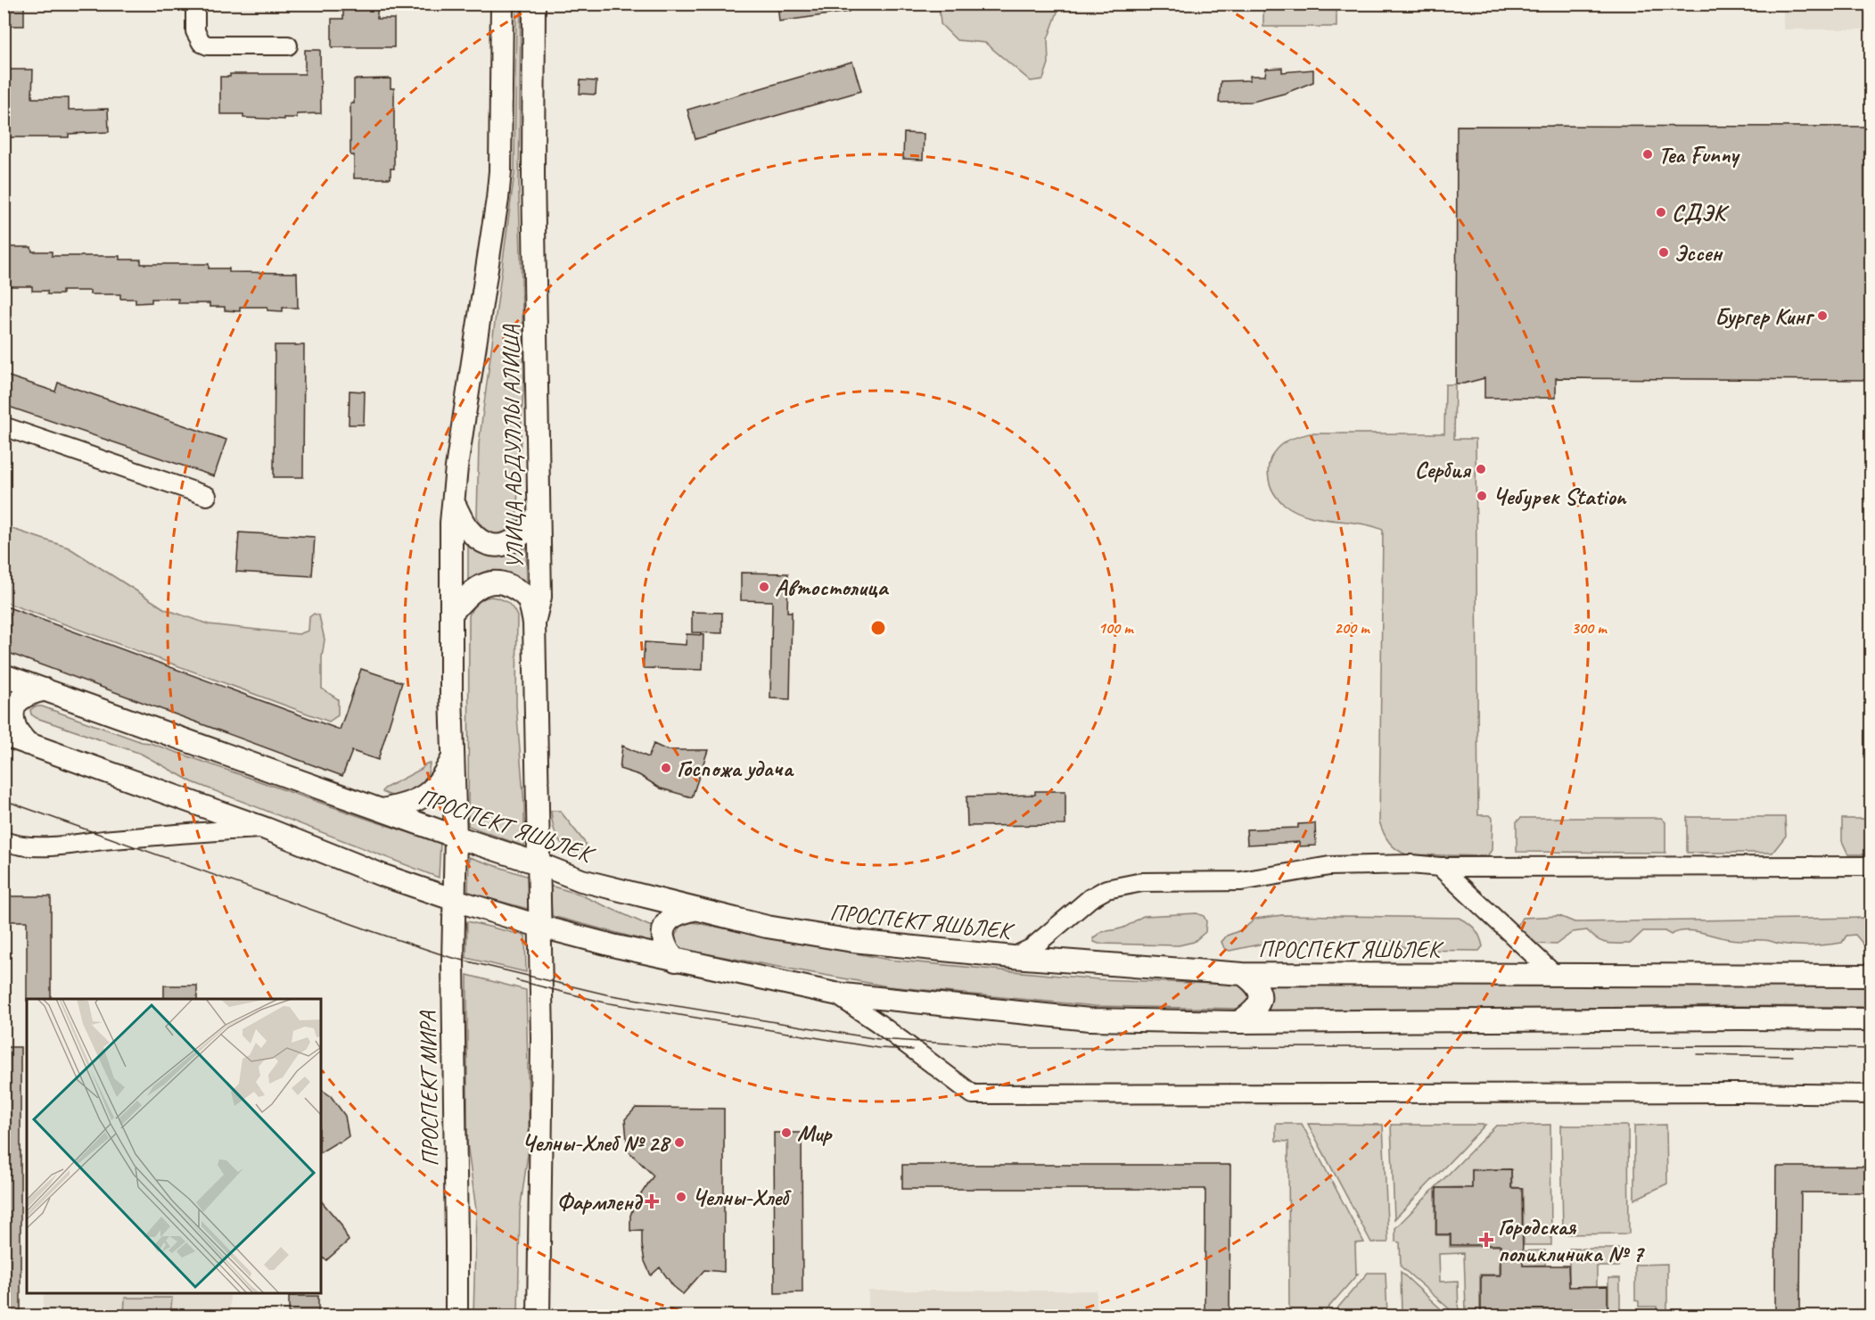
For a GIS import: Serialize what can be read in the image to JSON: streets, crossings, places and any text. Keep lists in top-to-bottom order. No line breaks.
{"streets":{"main road":["УЛИЦА АБДУЛЛЫ АЛИША","ПРОСПЕКТ ЯШЬЛЕК","ПРОСПЕКТ МИРА"]},"crossings":[["УЛИЦА АБДУЛЛЫ АЛИША","ПРОСПЕКТ ЯШЬЛЕК"],["УЛИЦА АБДУЛЛЫ АЛИША","ПРОСПЕКТ МИРА"]],"places":{"other":["Tea Funny","СДЭК","Эссен","Бургер Кинг","Сербия","Чебурек Station","Автостолица","Госпожа удача","Мир","Челны-Хлеб № 28","Челны-Хлеб"],"health":["Фармленд","Городская поликлиника № 7"]},"rings":["100 m","200 m","300 m"]}
